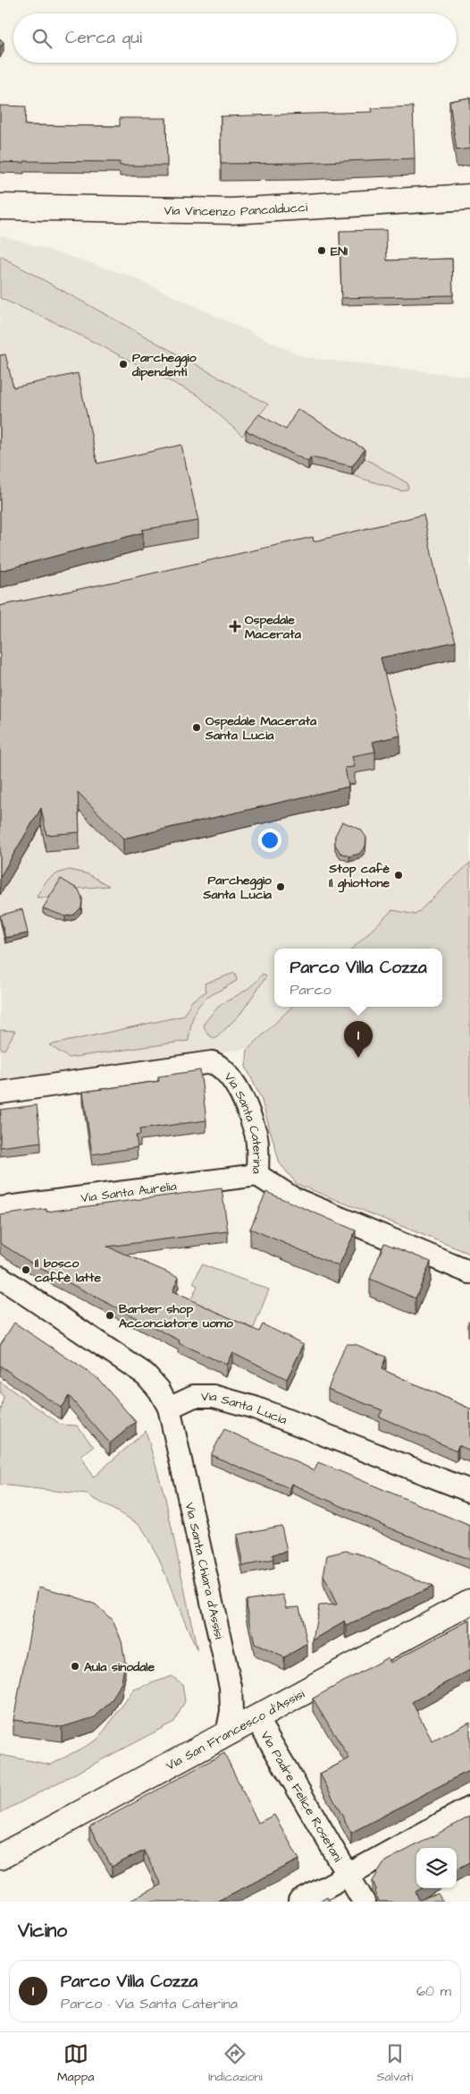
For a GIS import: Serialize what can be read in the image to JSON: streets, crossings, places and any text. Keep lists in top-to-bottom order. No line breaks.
{"streets":{"main road":["Via Vincenzo Pancalducci","Via San Francesco d'Assisi"],"street":["Via Santa Caterina","Via Santa Aurelia","Via Santa Lucia","Via Santa Chiara d'Assisi","Via Padre Felice Rosetani"]},"crossings":[["Via Santa Caterina","Via Santa Aurelia"],["Via Santa Lucia","Via Santa Chiara d'Assisi"],["Via Santa Chiara d'Assisi","Via San Francesco d'Assisi"],["Via San Francesco d'Assisi","Via Padre Felice Rosetani"]],"places":{"other":["ENI","Parcheggio dipendenti","Ospedale Macerata Santa Lucia","Stop cafè Il ghiottone","Parcheggio Santa Lucia","Il bosco caffè latte","Barber shop Acconciatore uomo","Aula sinodale"],"health":["Ospedale Macerata"]},"page":{"search":"Cerca qui","popup":["Parco Villa Cozza","Parco"],"pins":"1","heading":"Vicino","list":[{"mark":"1","name":"Parco Villa Cozza","note":"Parco · Via Santa Caterina","value":"60 m"}],"nav":["Mappa","Indicazioni","Salvati"]}}
